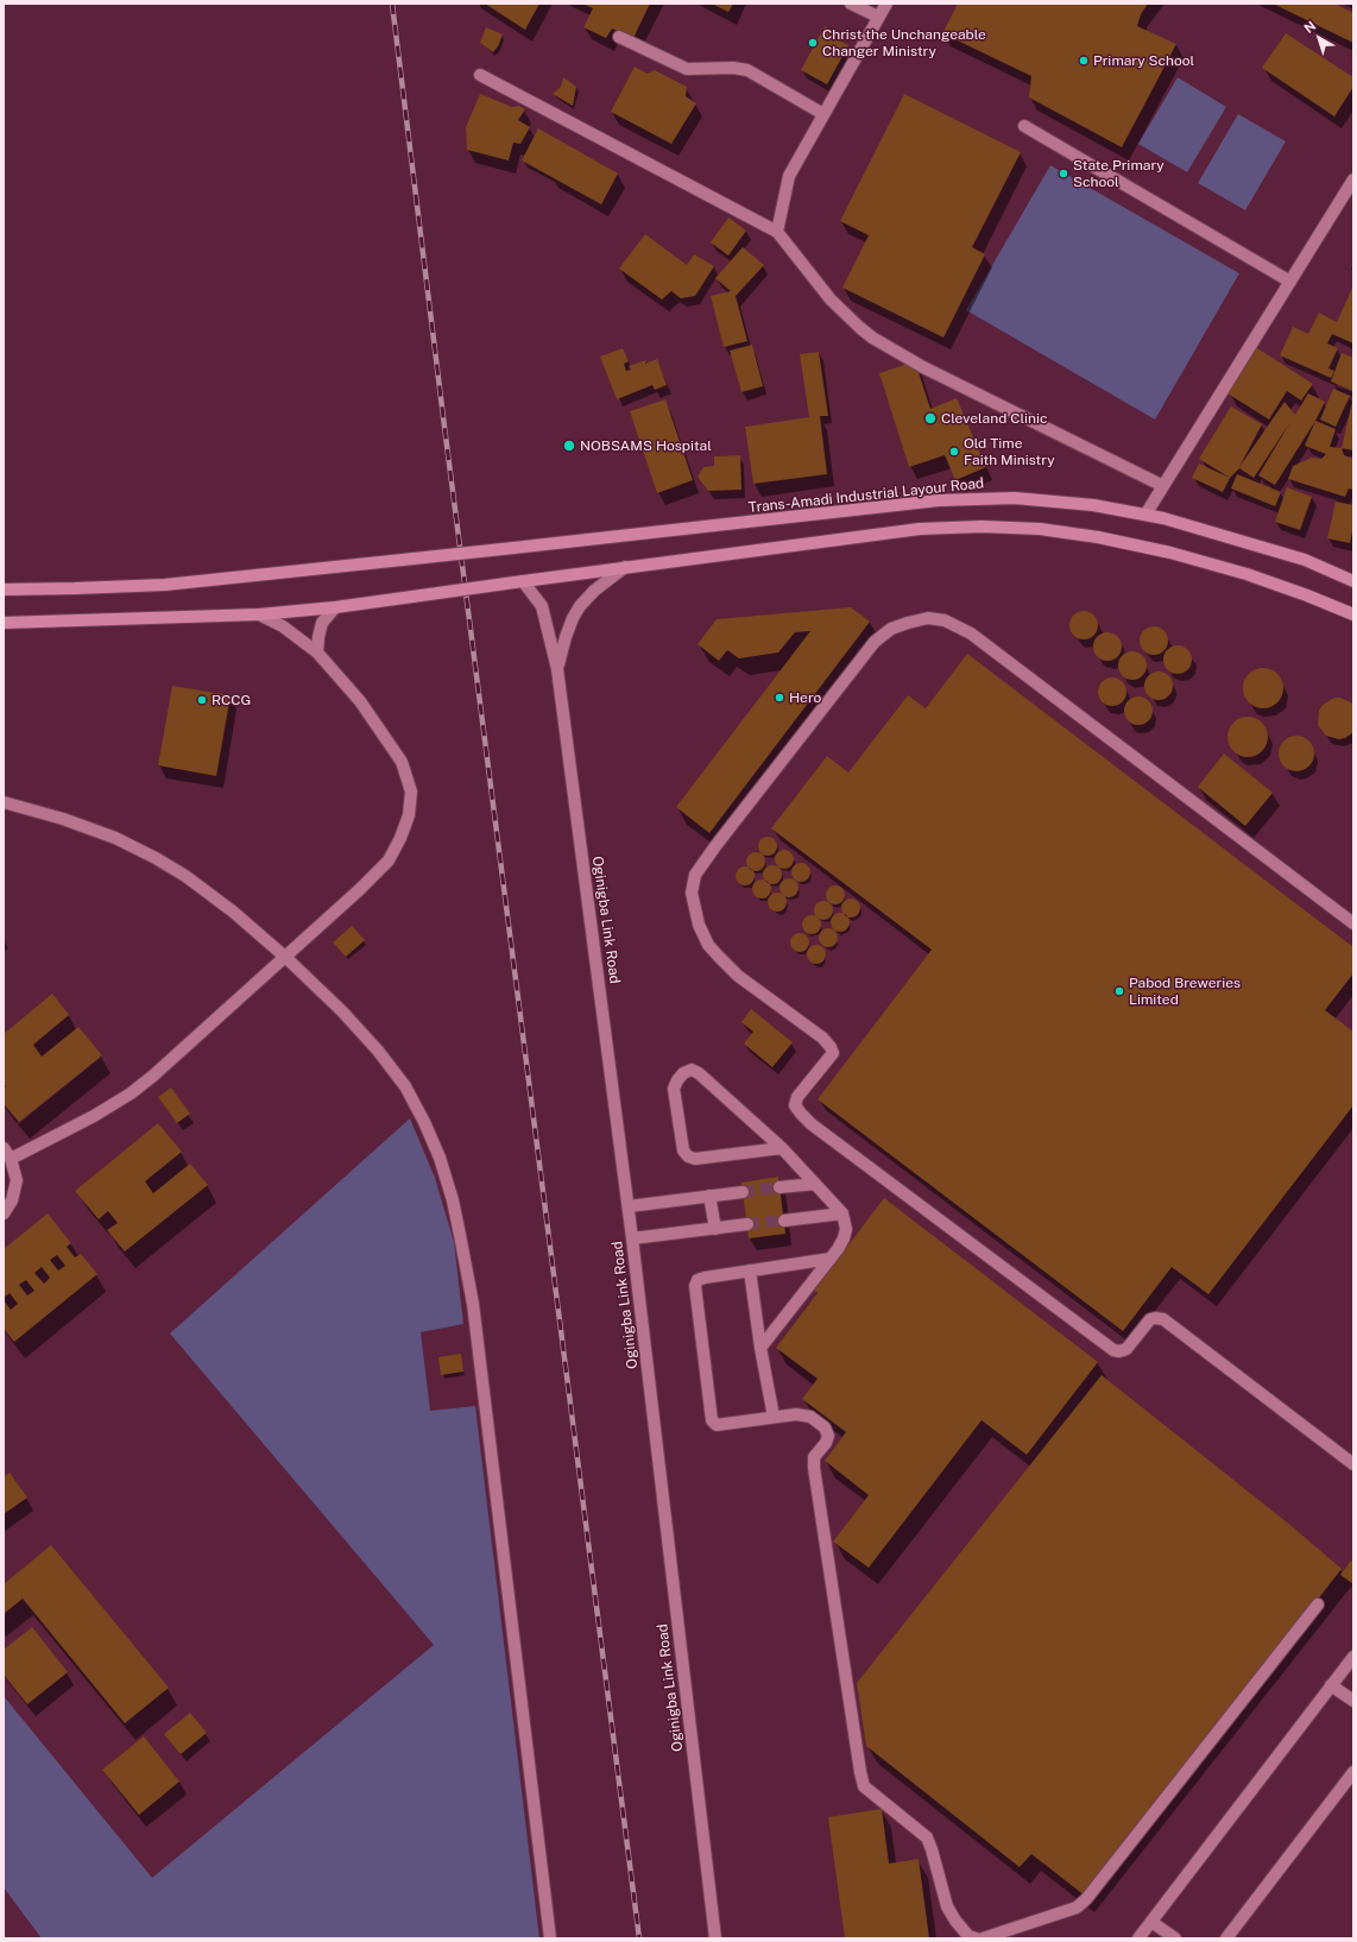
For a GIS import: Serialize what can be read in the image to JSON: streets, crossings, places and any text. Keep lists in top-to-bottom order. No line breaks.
{"streets":{"main road":["Trans-Amadi Industrial Layour Road"],"street":["Oginigba Link Road"]},"places":["Christ the Unchangeable Changer Ministry","Primary School","State Primary School","Cleveland Clinic","NOBSAMS Hospital","Old Time Faith Ministry","Hero","RCCG","Pabod Breweries Limited"],"north":"top left"}
